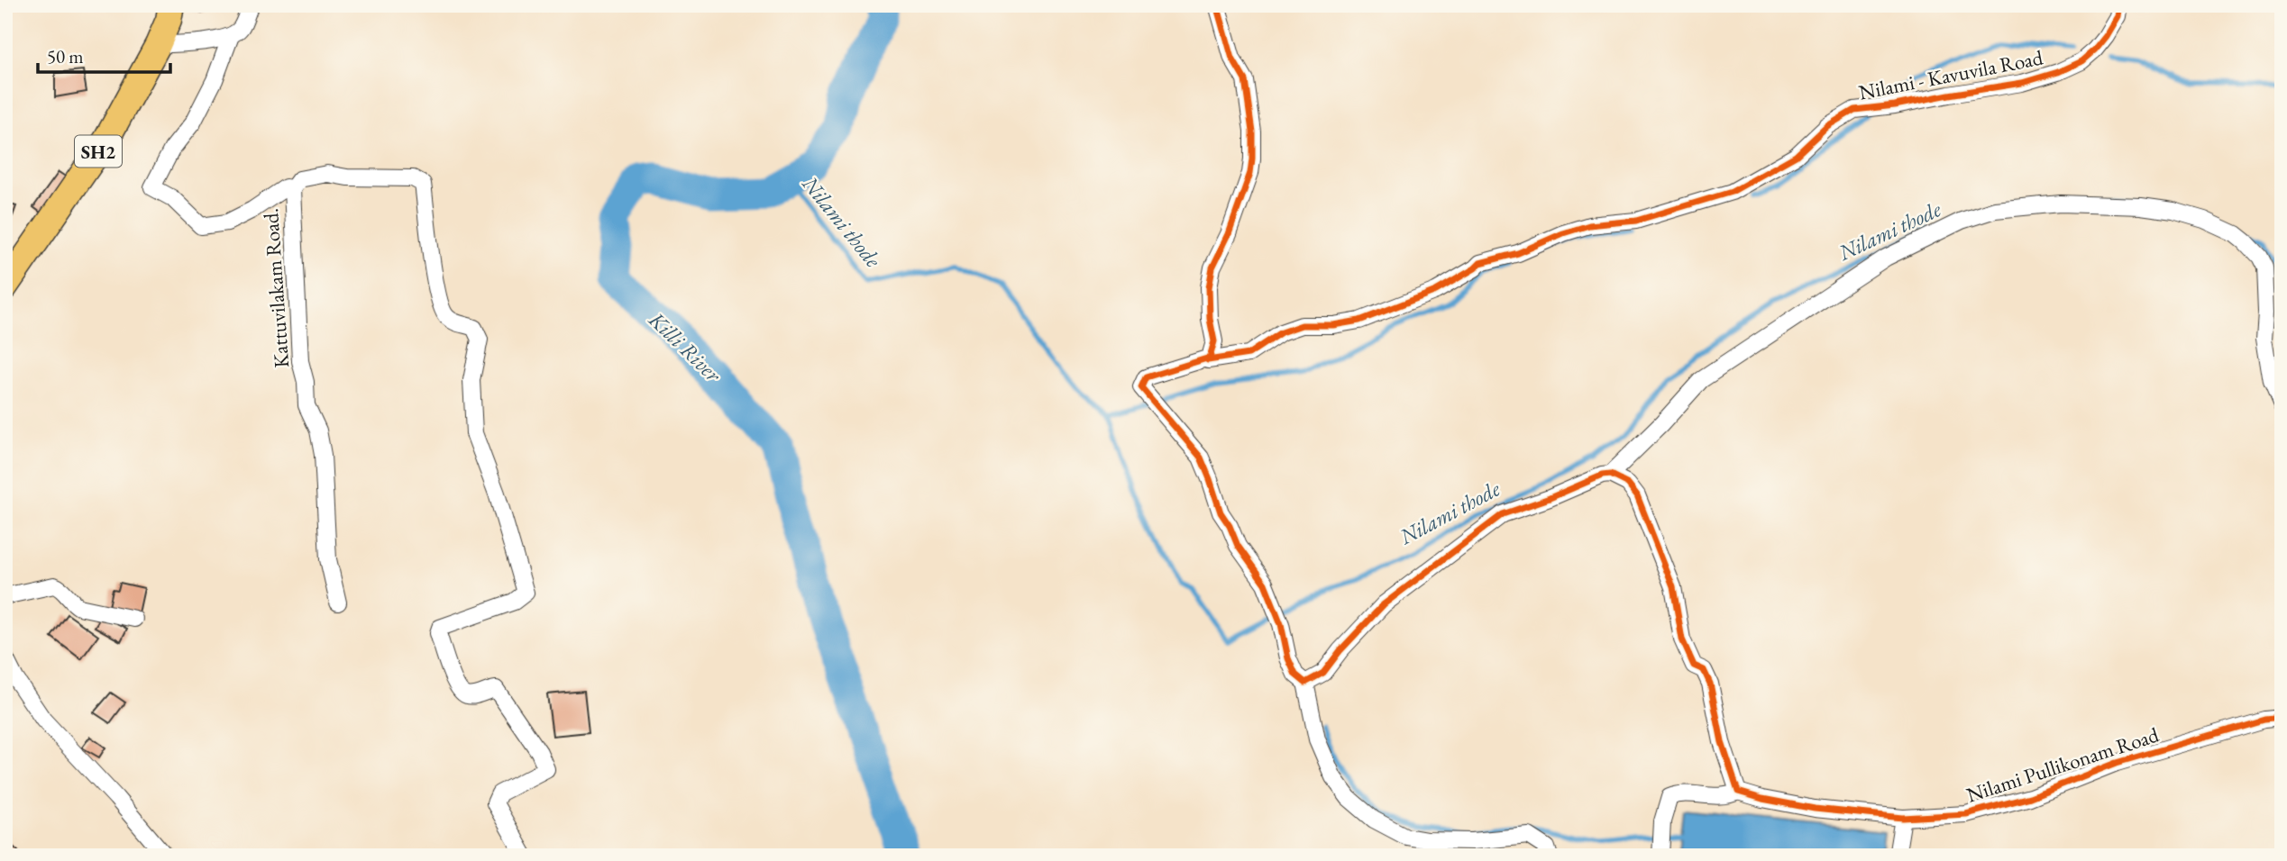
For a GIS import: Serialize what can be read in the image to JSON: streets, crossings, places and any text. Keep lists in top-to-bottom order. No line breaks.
{"streets":{"main road":["SH2"],"street":["Nilami - Kavuvila Road","Kattuvilakam Road.","Nilami Pullikonam Road"]},"water":["Nilami thode","Killi River"],"scale_bar":"50 m"}
